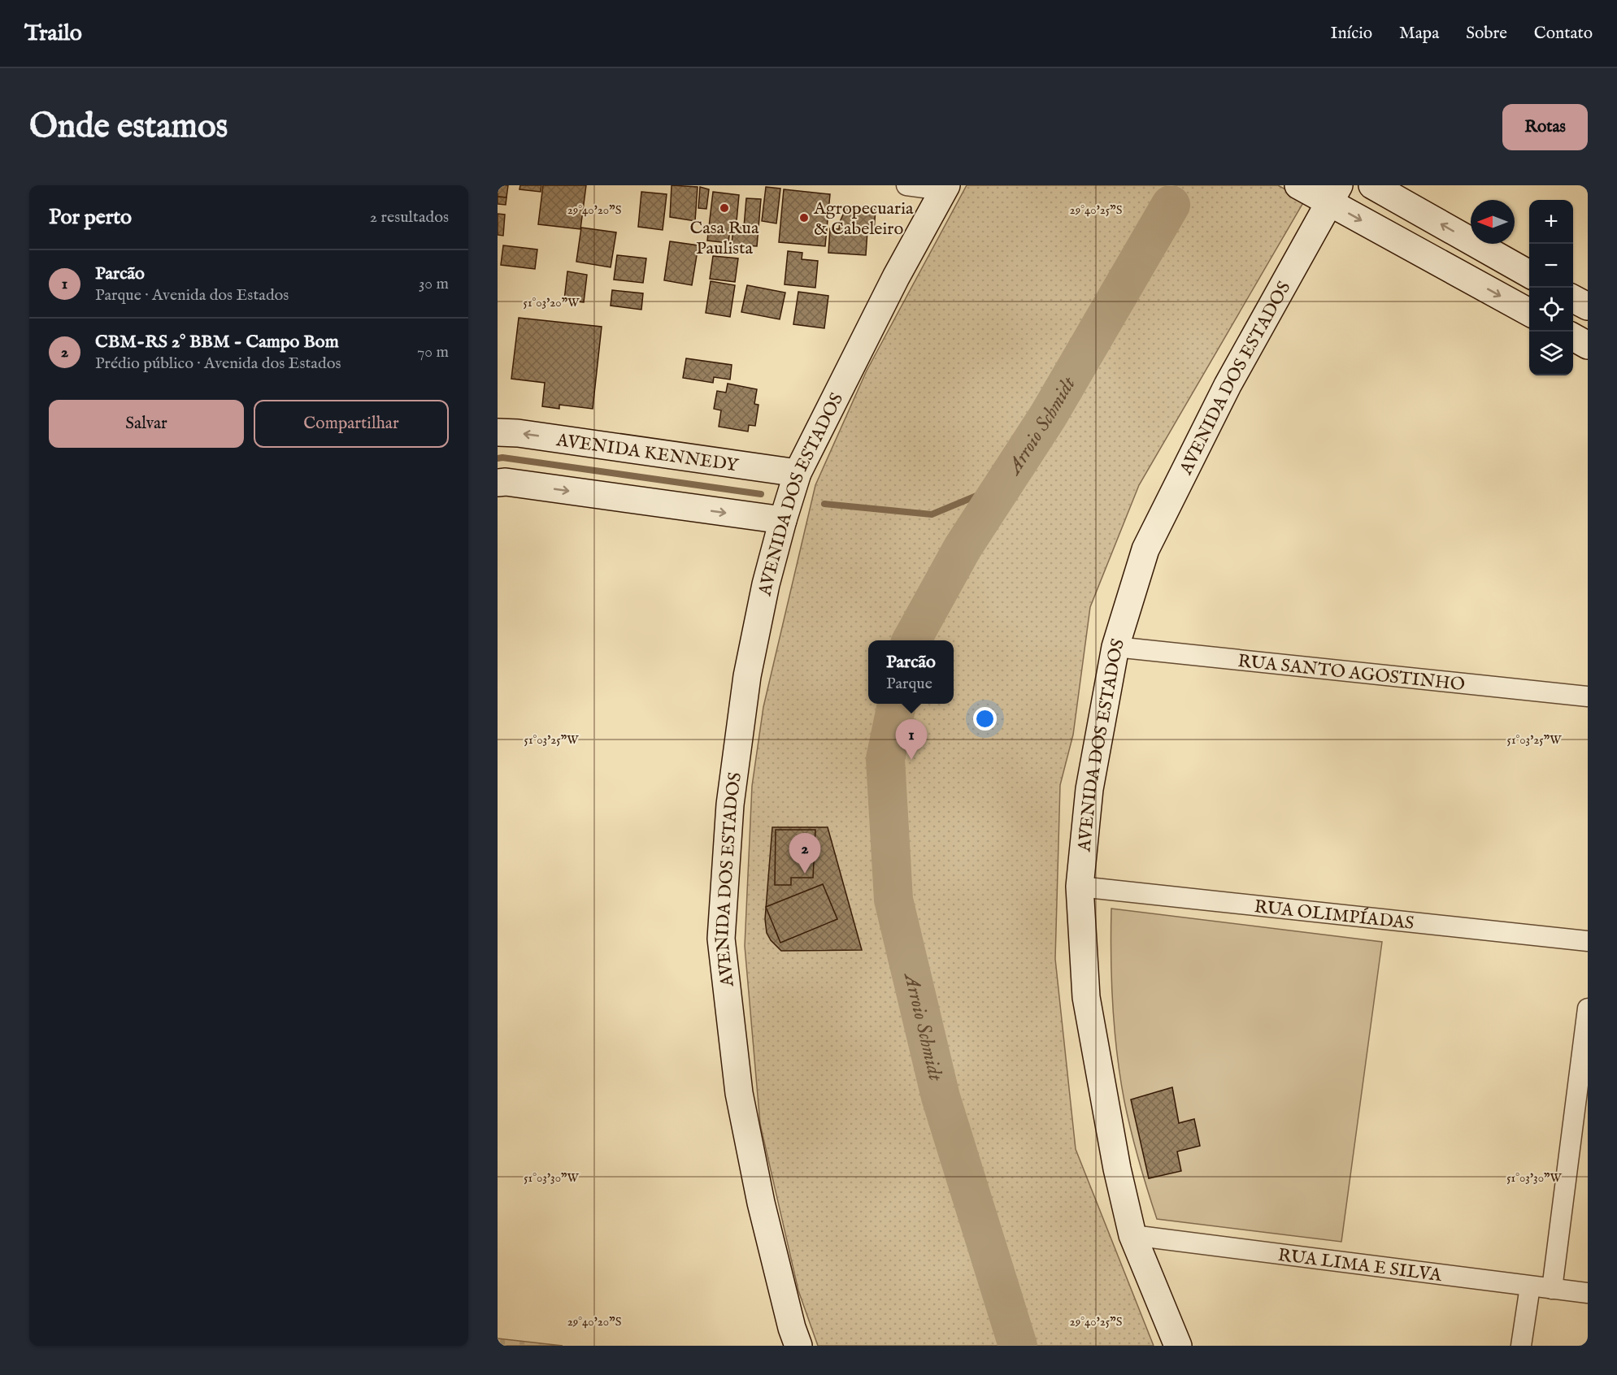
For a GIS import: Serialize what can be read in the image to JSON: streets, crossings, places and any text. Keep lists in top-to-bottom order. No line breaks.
{"streets":{"street":["AVENIDA DOS ESTADOS","AVENIDA KENNEDY","RUA SANTO AGOSTINHO","RUA OLIMPÍADAS","RUA LIMA E SILVA"]},"crossings":[["AVENIDA DOS ESTADOS","AVENIDA KENNEDY"],["AVENIDA DOS ESTADOS","RUA SANTO AGOSTINHO"],["AVENIDA DOS ESTADOS","RUA OLIMPÍADAS"],["AVENIDA DOS ESTADOS","RUA LIMA E SILVA"]],"water":["Arroio Schmidt"],"places":["Casa Rua Paulista","Agropecuaria & Cabeleiro"],"north":"left","page":{"header":"Trailo","nav":["Início","Mapa","Sobre","Contato"],"buttons":["Rotas",["Salvar","Compartilhar"]],"title":"Onde estamos","heading":["Por perto","2 resultados"],"map_buttons":["+","−"],"list":[{"mark":"1","name":"Parcão","note":"Parque · Avenida dos Estados","value":"30 m"},{"mark":"2","name":"CBM-RS 2° BBM - Campo Bom","note":"Prédio público · Avenida dos Estados","value":"70 m"}],"popup":["Parcão","Parque"],"pins":["1","2"]},"coordinates":["29°40'20\"S","29°40'25\"S","51°03'20\"W","51°03'25\"W","51°03'30\"W"]}
